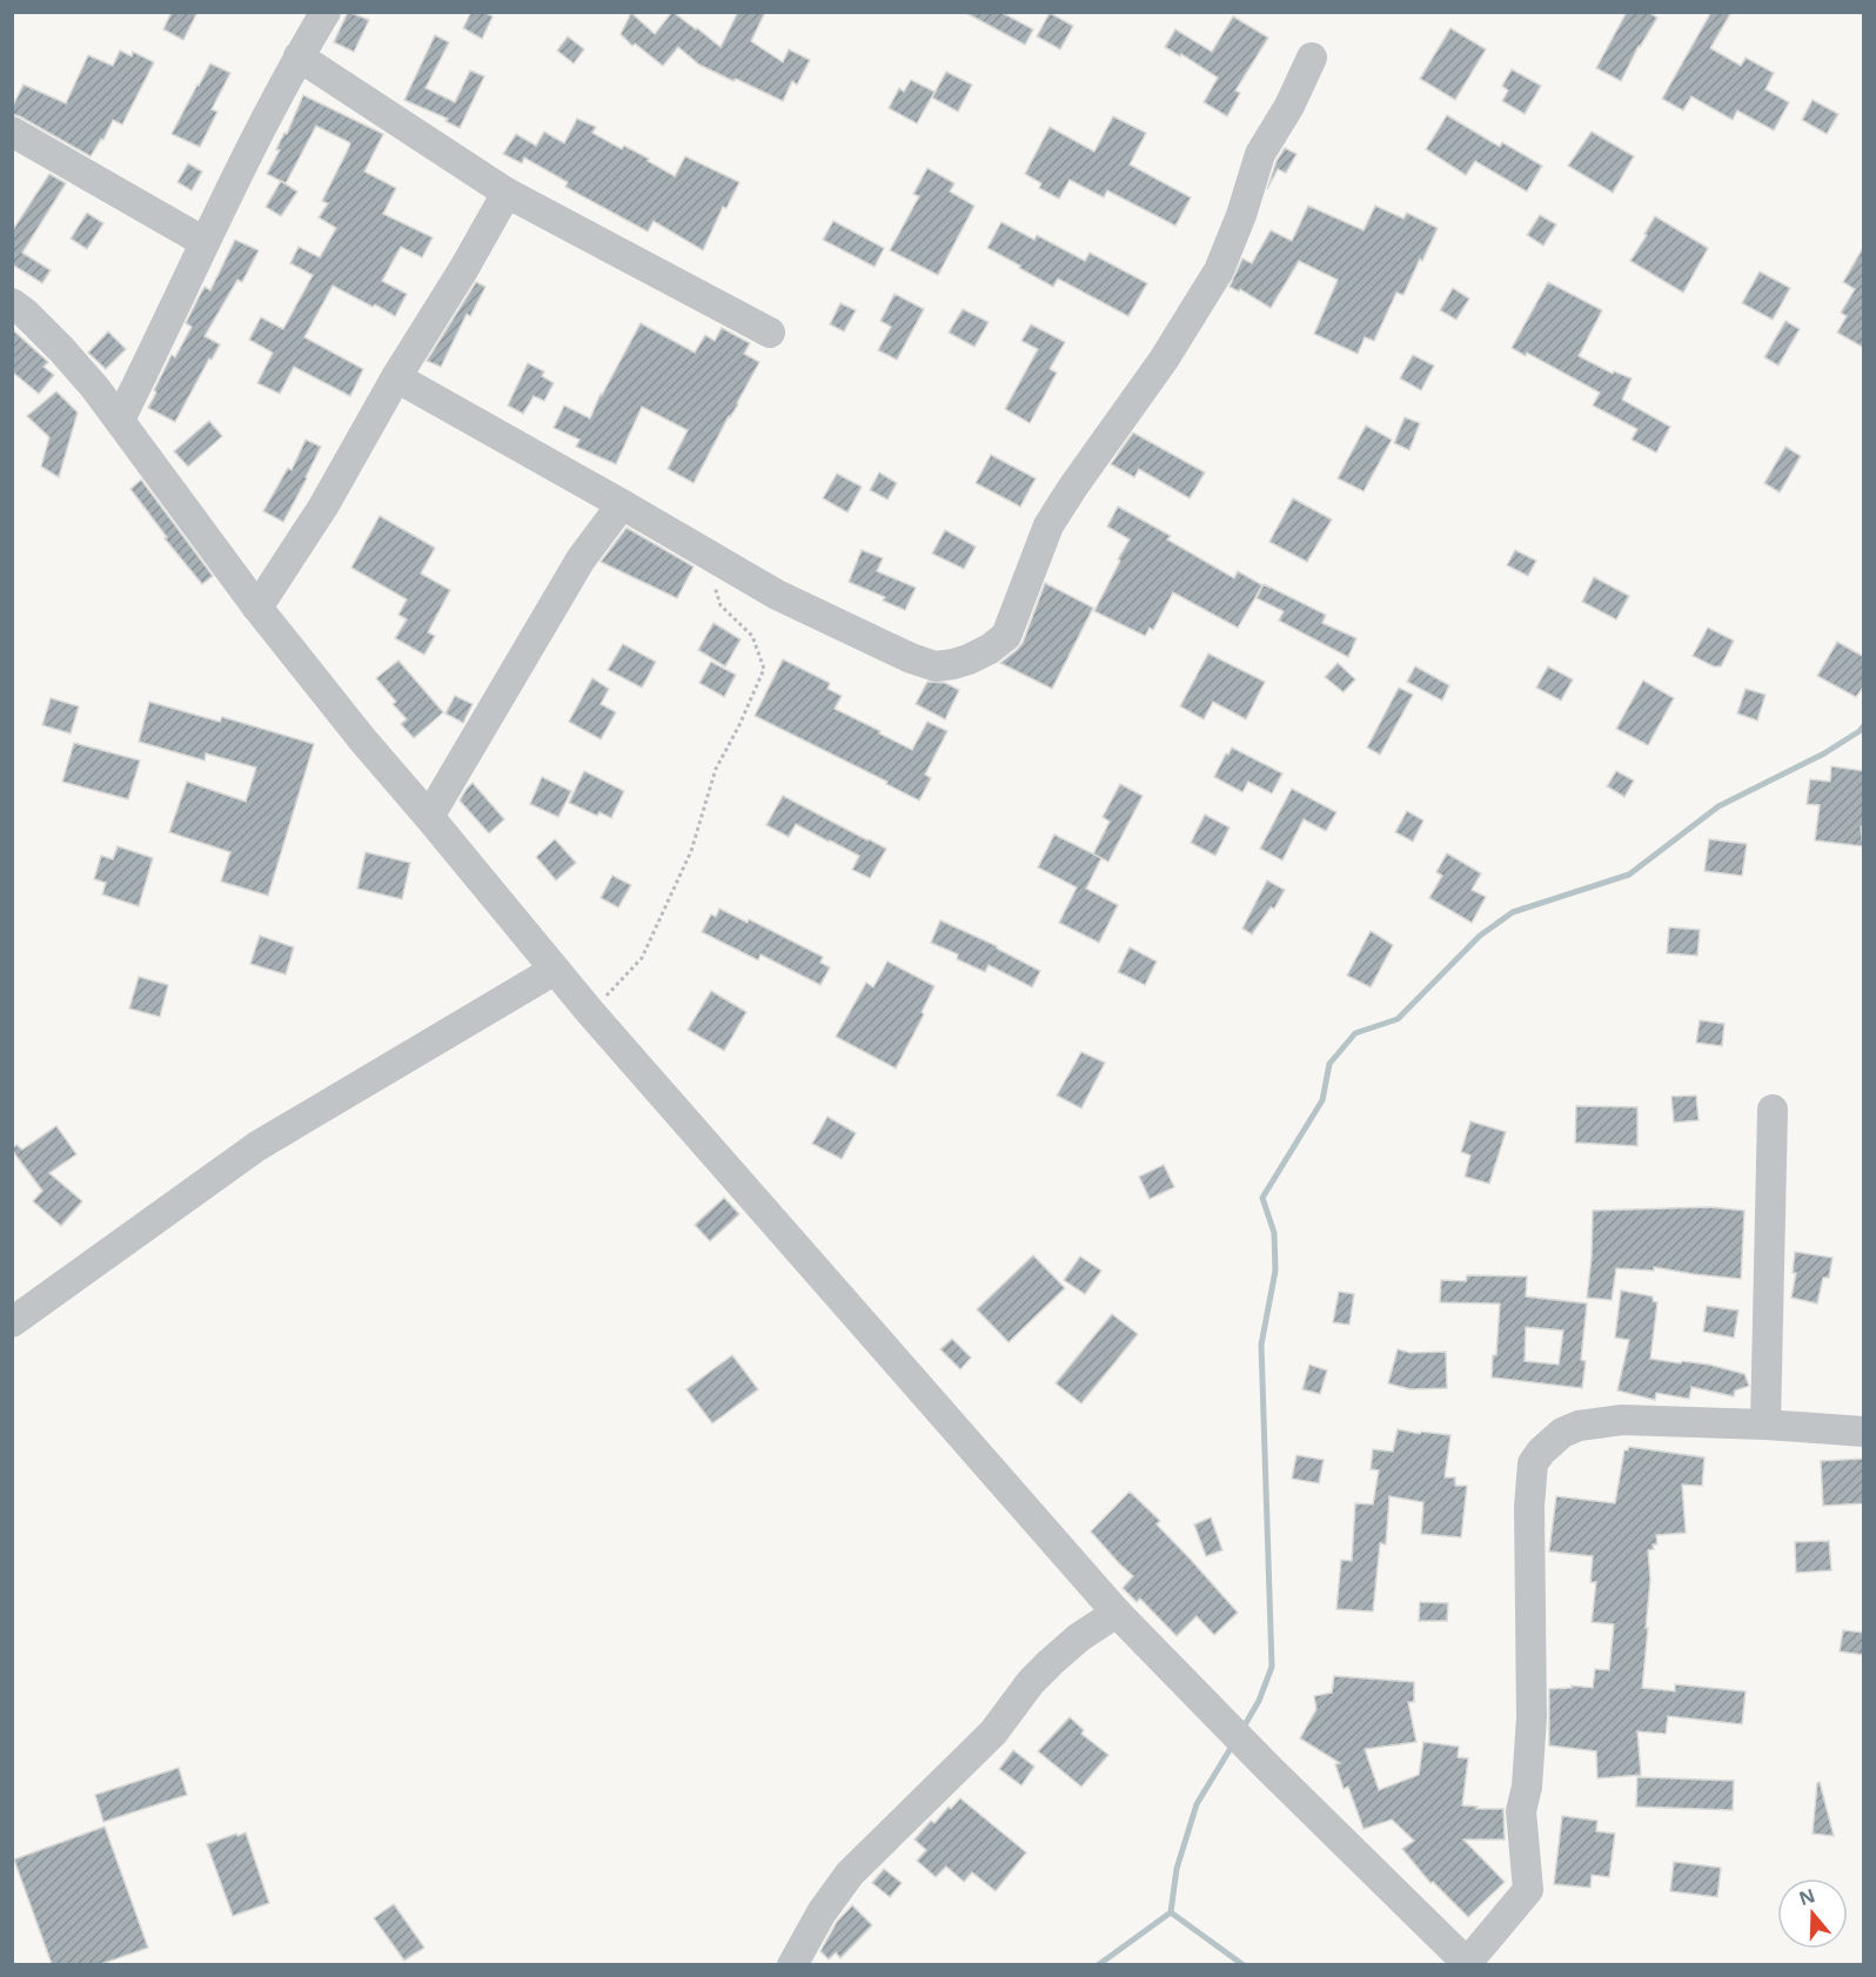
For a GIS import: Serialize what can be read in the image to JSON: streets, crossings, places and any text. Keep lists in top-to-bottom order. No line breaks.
{"north":"top"}
